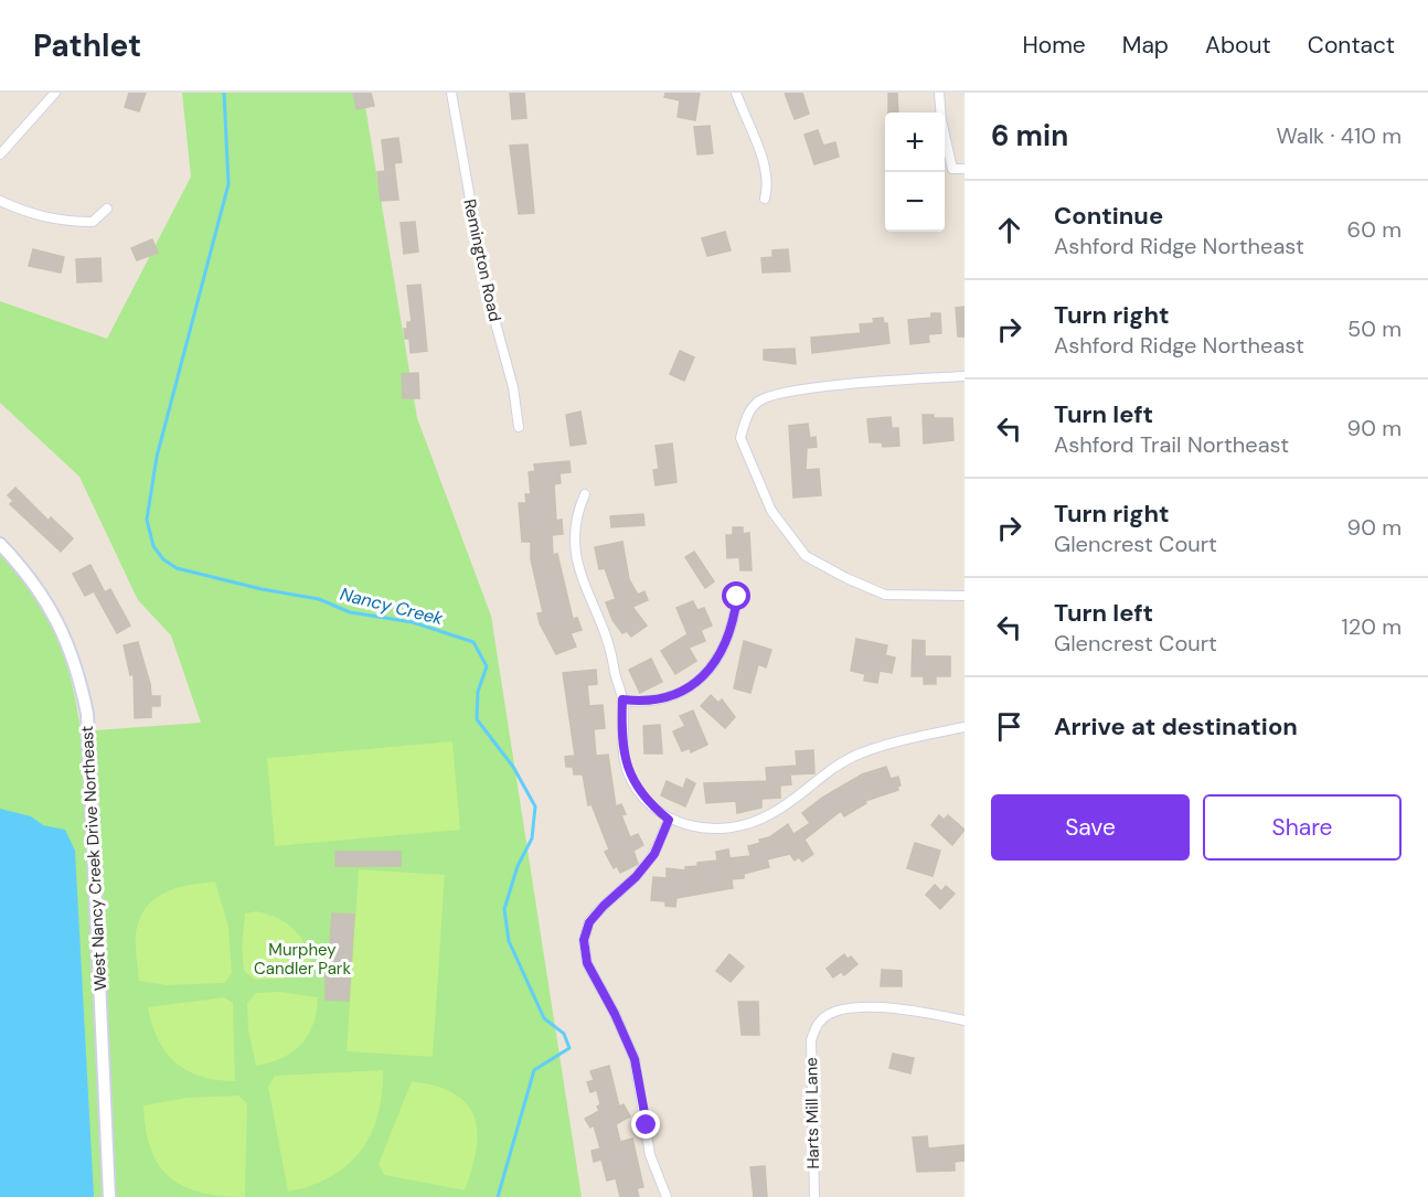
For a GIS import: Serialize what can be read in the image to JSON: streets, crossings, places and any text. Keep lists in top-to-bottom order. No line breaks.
{"streets":{"street":["Remington Road","West Nancy Creek Drive Northeast","Harts Mill Lane"]},"water":["Nancy Creek"],"parks":["Murphey Candler Park"],"page":{"header":"Pathlet","nav":["Home","Map","About","Contact"],"heading":["6 min","Walk · 410 m"],"map_buttons":["+","−"],"list":[["Continue","Ashford Ridge Northeast","60 m"],["Turn right","Ashford Ridge Northeast","50 m"],["Turn left","Ashford Trail Northeast","90 m"],["Turn right","Glencrest Court","90 m"],["Turn left","Glencrest Court","120 m"],"Arrive at destination"],"buttons":["Save","Share"]}}
